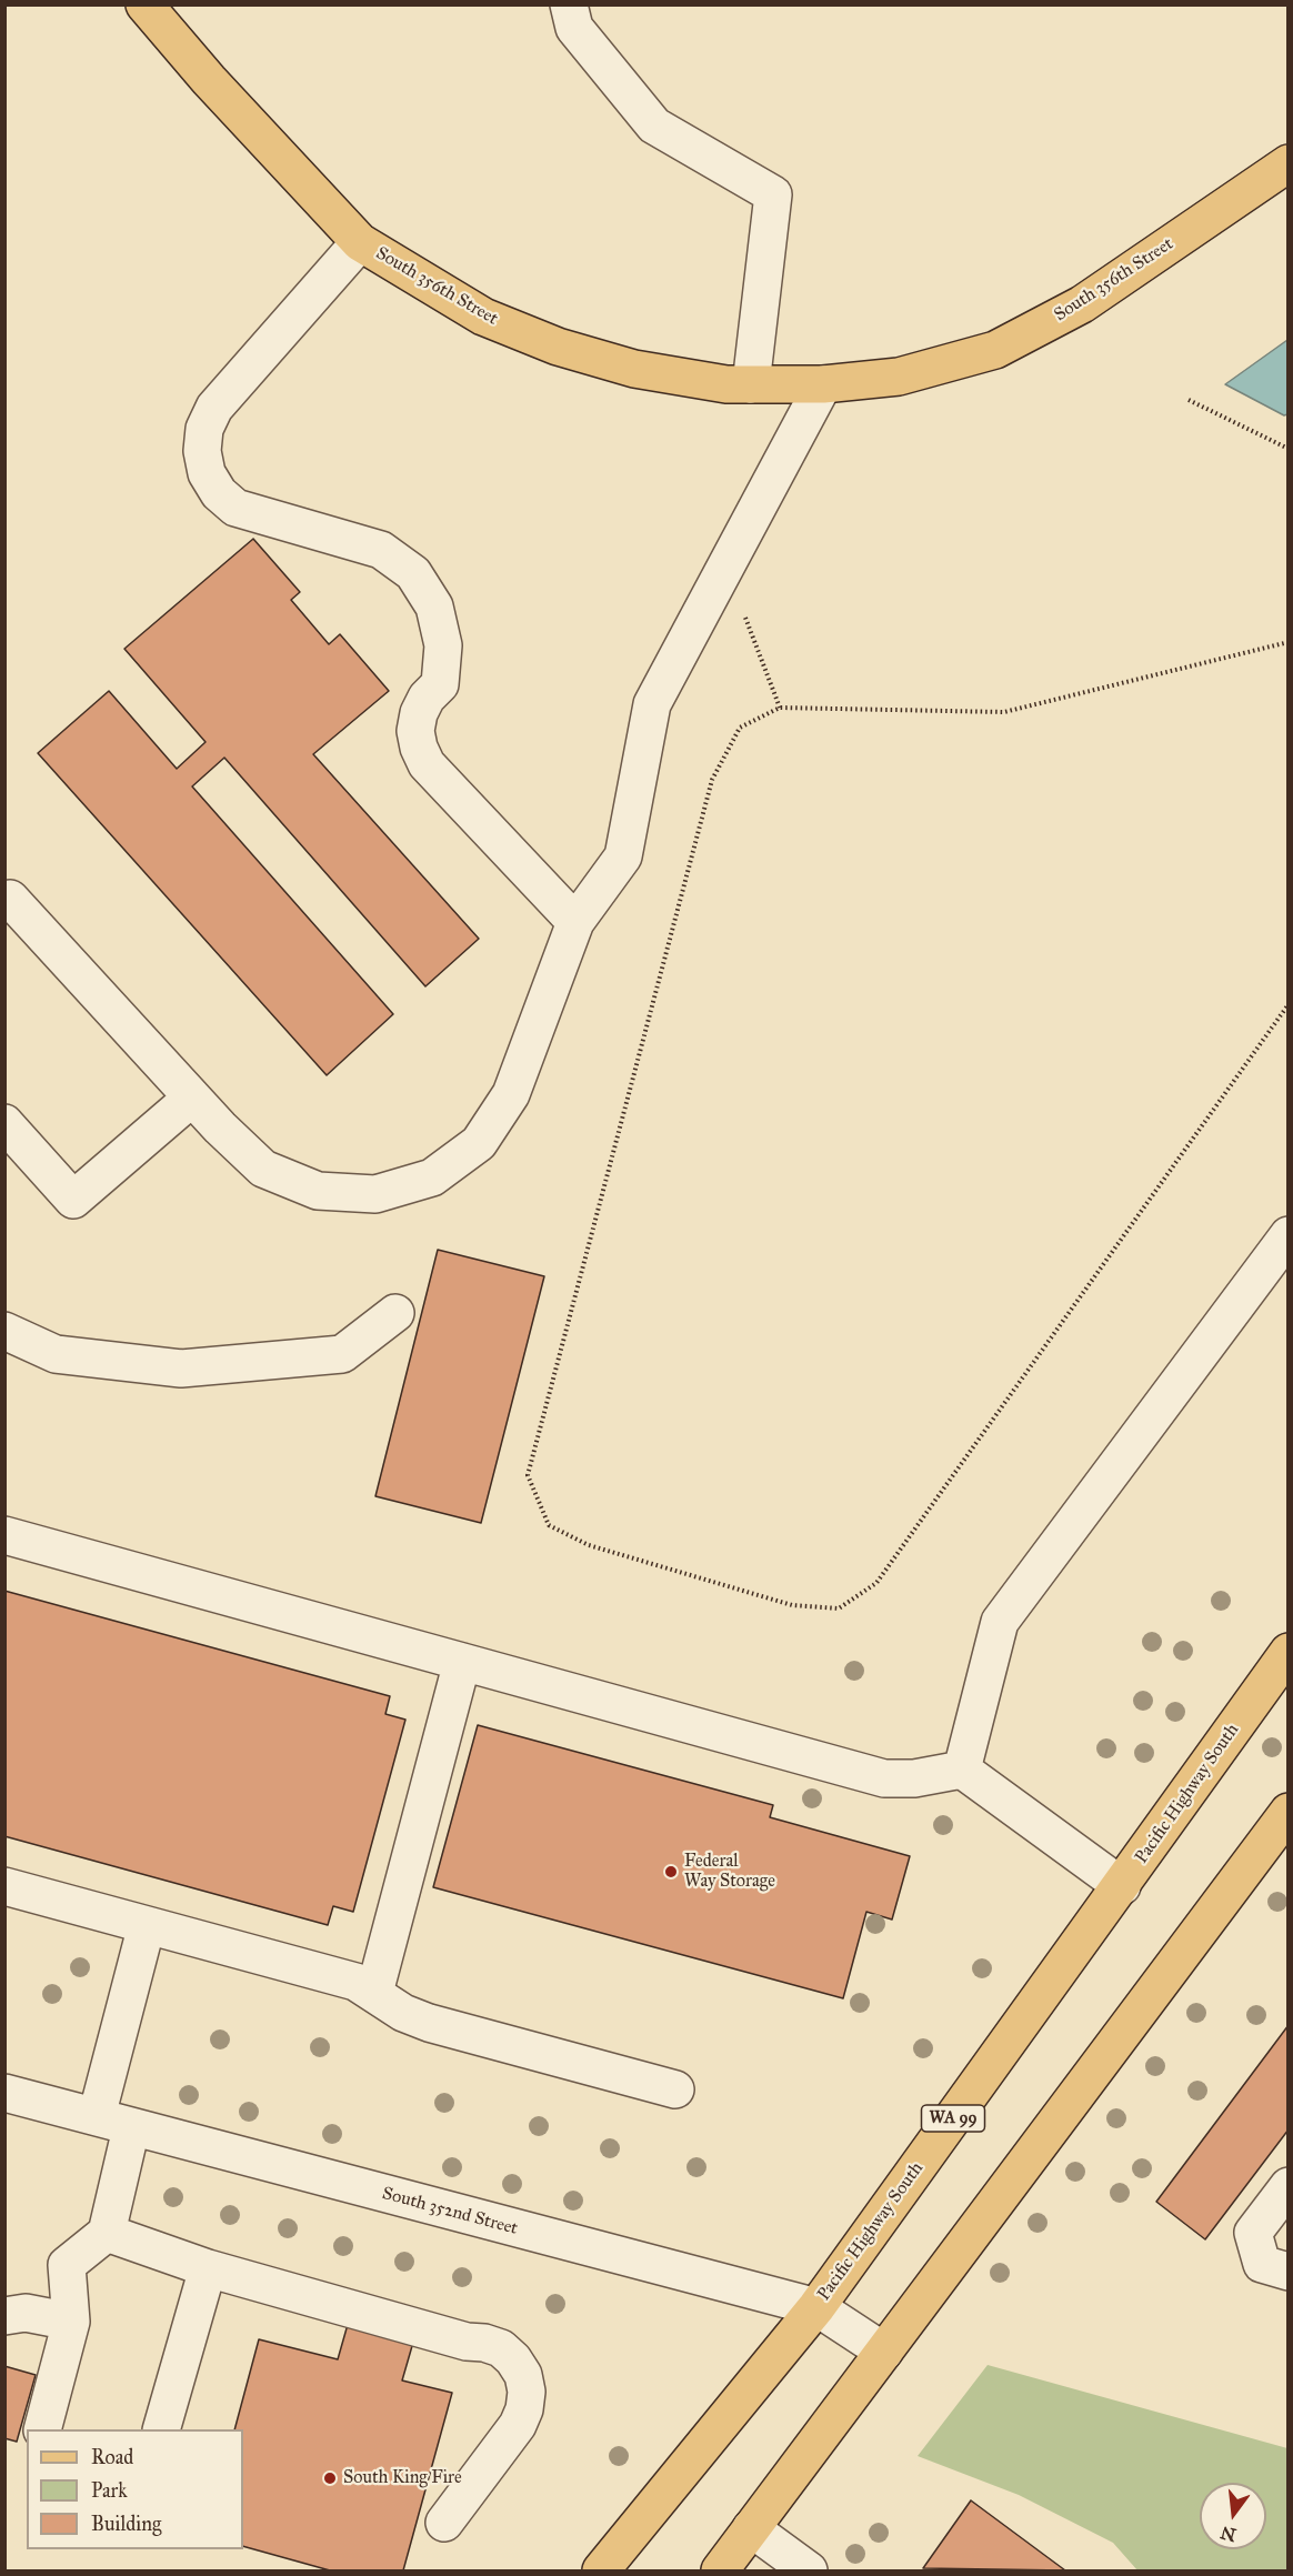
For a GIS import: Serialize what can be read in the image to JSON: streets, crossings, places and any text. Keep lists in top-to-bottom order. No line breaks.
{"streets":{"main road":["South 356th Street","Pacific Highway South","WA 99"],"street":["South 352nd Street"]},"crossings":[["Pacific Highway South","South 352nd Street"]],"places":["Federal Way Storage","South King Fire"],"legend":["Road","Park","Building"],"north":"bottom"}
